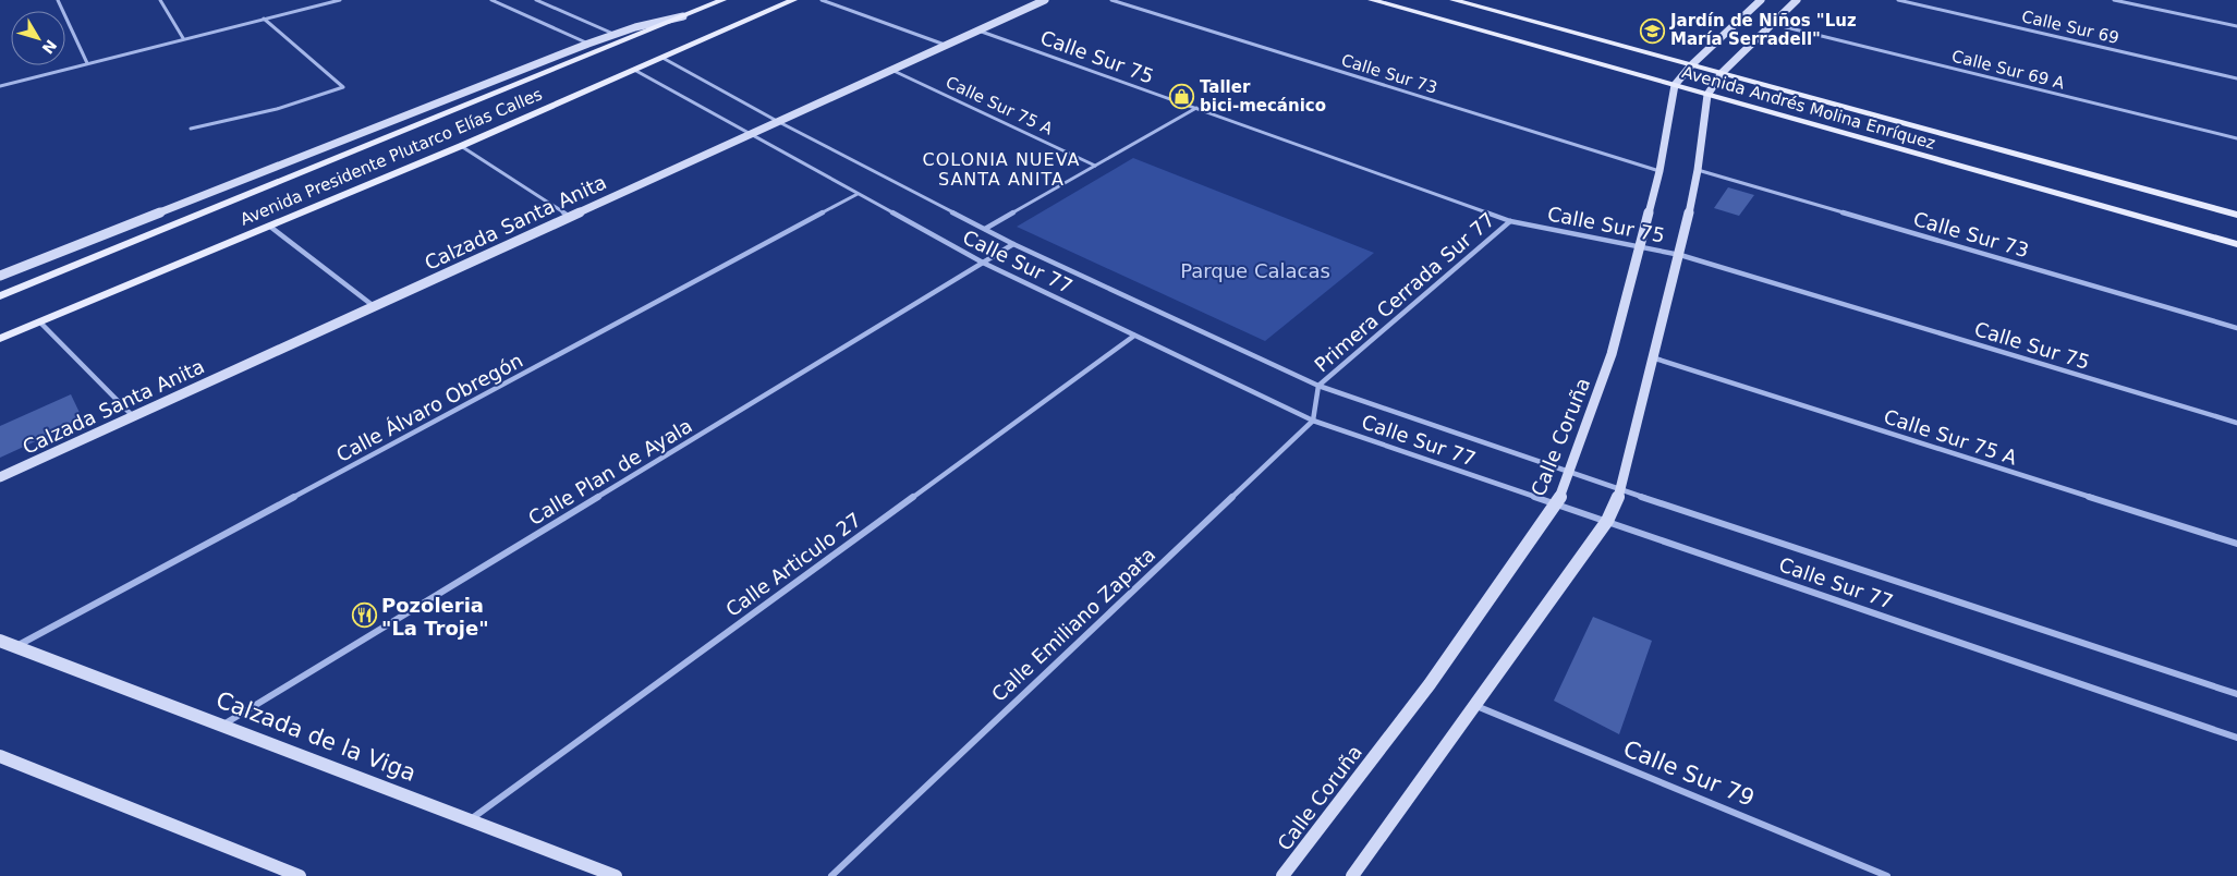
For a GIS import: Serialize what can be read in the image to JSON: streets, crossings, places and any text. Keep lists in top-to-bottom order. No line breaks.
{"streets":{"main road":["Avenida Andrés Molina Enríquez","Avenida Presidente Plutarco Elías Calles"],"street":["Calle Sur 69","Calle Sur 75","Calle Sur 69 A","Calle Sur 73","Calle Sur 75 A","Calzada Santa Anita","Calle Sur 77","Primera Cerrada Sur 77","Calle Álvaro Obregón","Calle Coruña","Calle Plan de Ayala","Calle Articulo 27","Calle Emiliano Zapata","Calzada de la Viga","Calle Sur 79"]},"crossings":[["Calle Sur 75","Calzada Santa Anita"],["Calle Sur 75","Primera Cerrada Sur 77"],["Calle Sur 75","Calle Coruña"],["Calle Sur 73","Calle Coruña"],["Calle Sur 75 A","Calzada Santa Anita"],["Avenida Andrés Molina Enríquez","Calle Coruña"],["Avenida Presidente Plutarco Elías Calles","Calle Sur 77"],["Calzada Santa Anita","Calle Sur 77"],["Calle Sur 77","Primera Cerrada Sur 77"],["Calle Sur 77","Calle Álvaro Obregón"],["Calle Sur 77","Calle Coruña"],["Calle Sur 77","Calle Plan de Ayala"],["Calle Sur 77","Calle Articulo 27"],["Calle Sur 77","Calle Emiliano Zapata"],["Calle Álvaro Obregón","Calzada de la Viga"],["Calle Plan de Ayala","Calzada de la Viga"],["Calle Articulo 27","Calzada de la Viga"]],"districts":["COLONIA NUEVA SANTA ANITA"],"parks":["Parque Calacas"],"places":{"school or university":["Jardín de Niños \"Luz María Serradell\""],"shop":["Taller bici-mecánico"],"restaurant":["Pozoleria \"La Troje\""]},"north":"bottom right"}
